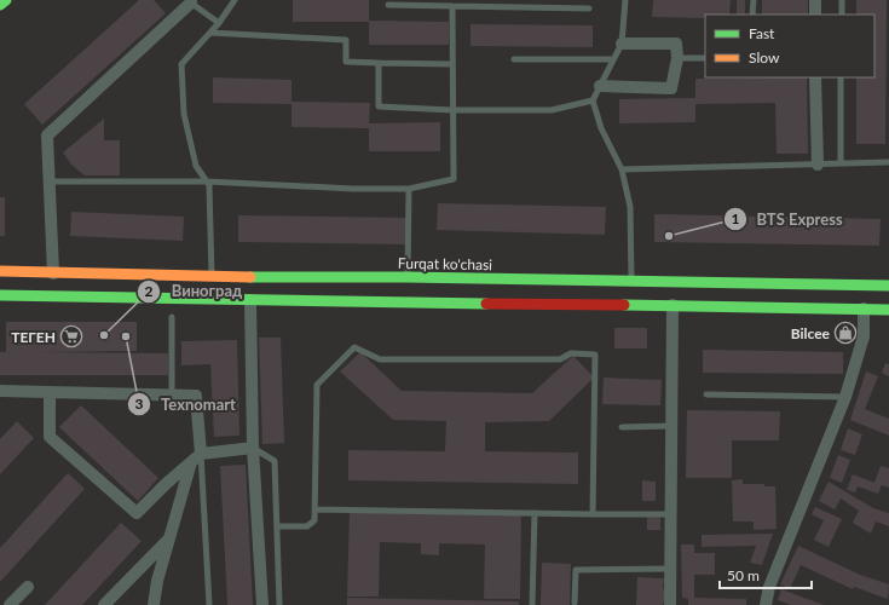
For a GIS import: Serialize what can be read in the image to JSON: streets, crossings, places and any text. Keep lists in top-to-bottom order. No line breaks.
{"streets":{"main road":["Furqat ko'chasi"]},"places":{"other":["BTS Express","Виноград","Texnomart"],"shop":["Bilcee"],"supermarket":["ТЕГЕН"]},"legend":["Fast","Slow"],"scale_bar":"50 m"}
